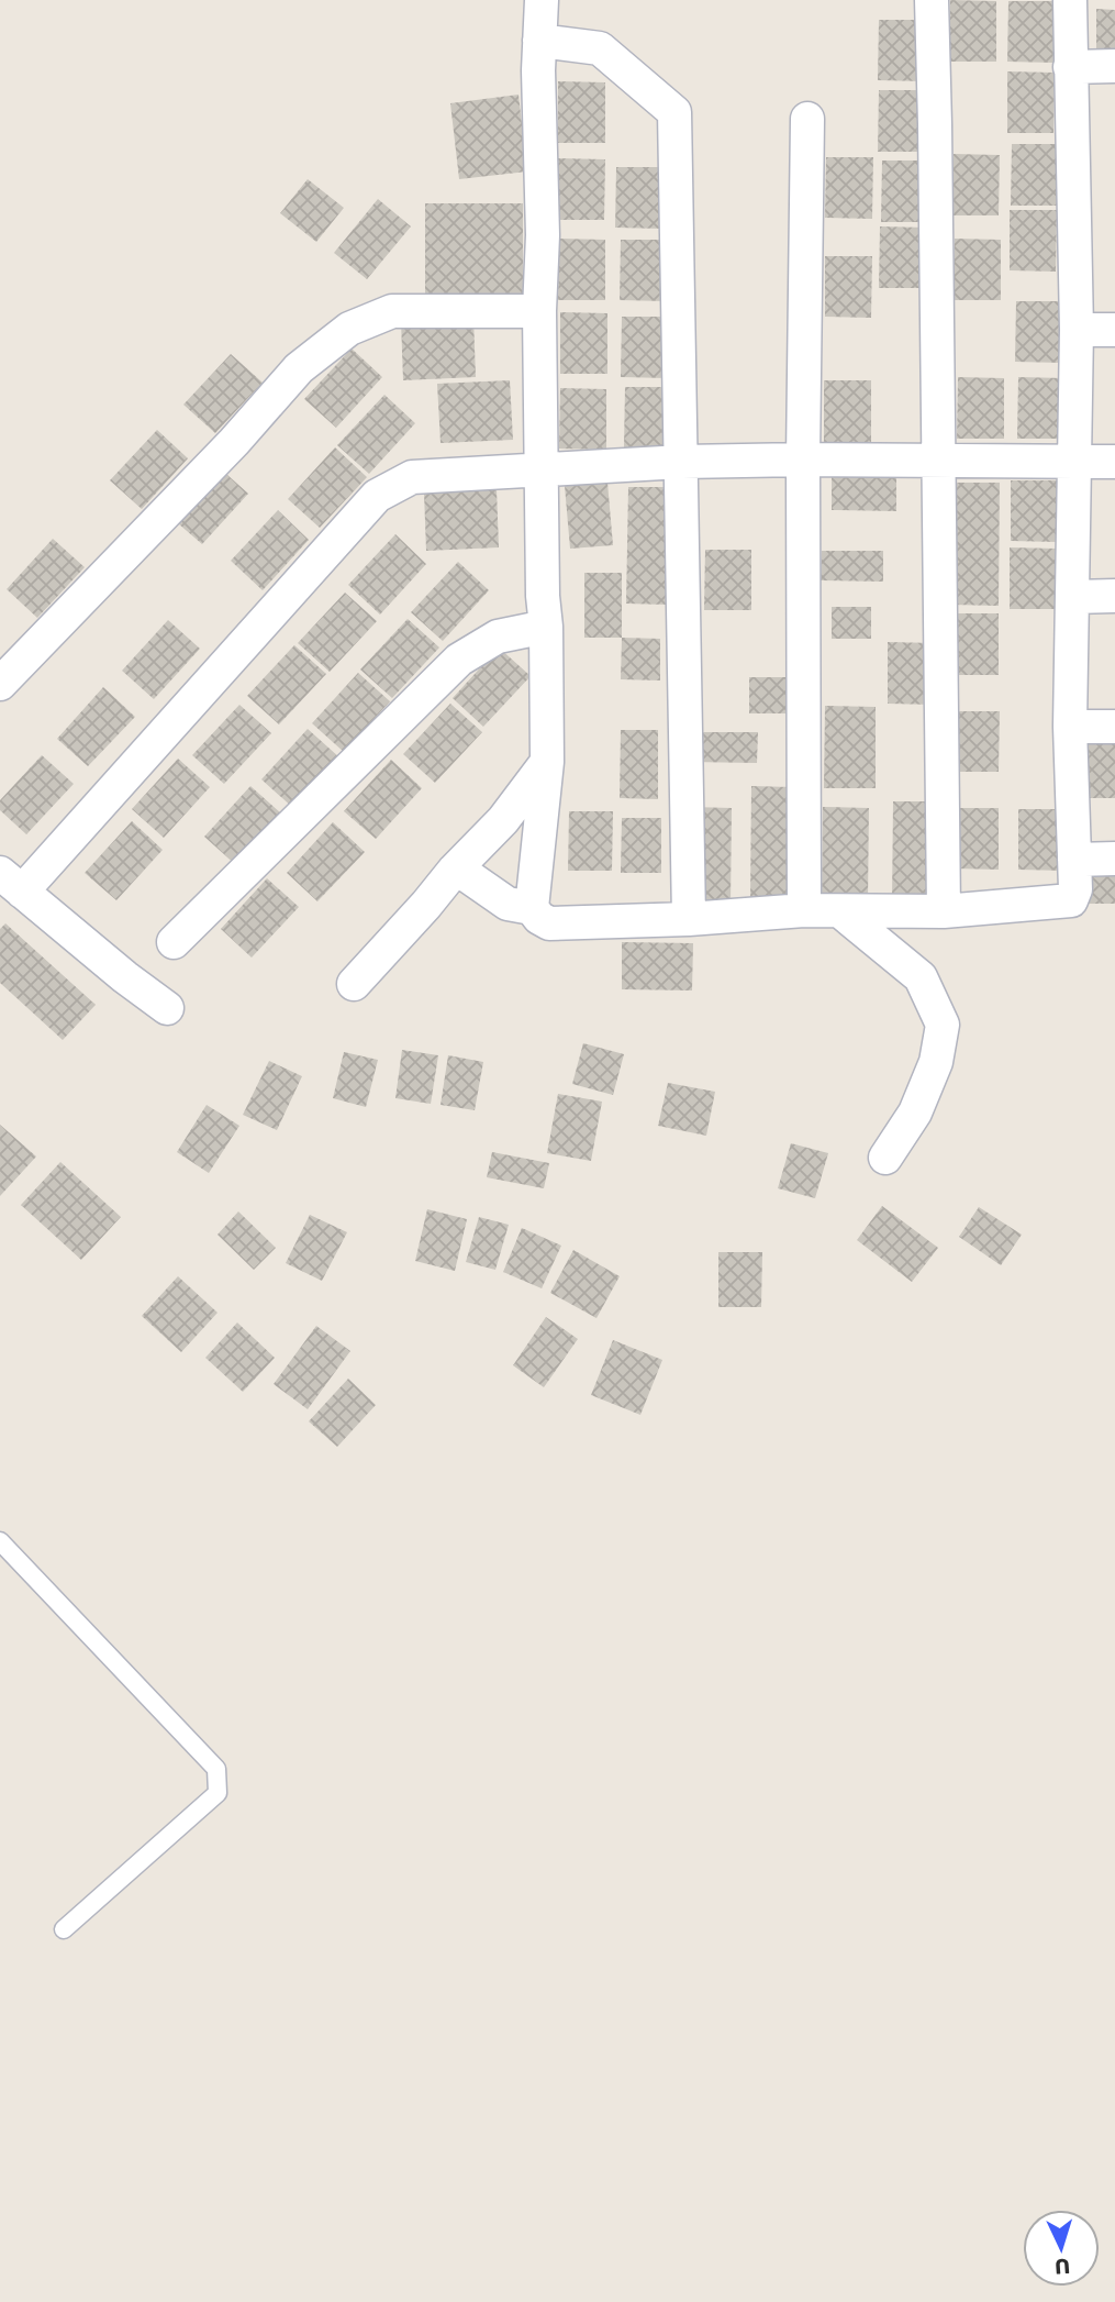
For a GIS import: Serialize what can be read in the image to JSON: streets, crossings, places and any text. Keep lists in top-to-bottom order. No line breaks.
{"north":"bottom"}
